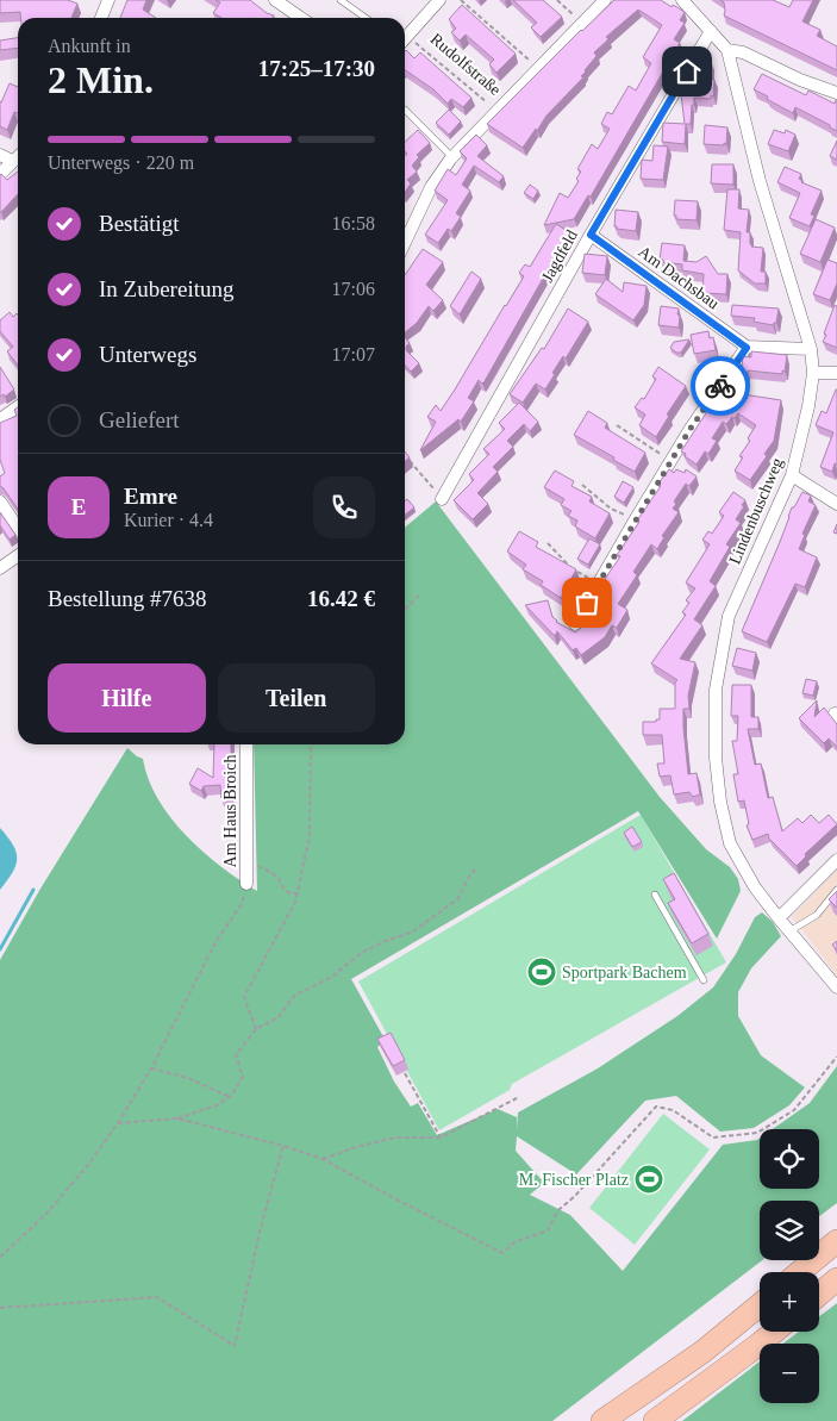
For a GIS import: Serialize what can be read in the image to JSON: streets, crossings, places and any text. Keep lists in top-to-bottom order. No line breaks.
{"streets":{"street":["Rudolfstraße","Jagdfeld","Am Dachsbau","Lindenbuschweg","Am Haus Broich"]},"crossings":[["Jagdfeld","Am Dachsbau"],["Jagdfeld","Lindenbuschweg"]],"places":{"sports":["Sportpark Bachem","M. Fischer Platz"]},"page":{"heading":["2 Min.","Ankunft in","17:25–17:30"],"panel":["Emre","Kurier · 4.4","Bestellung #7638","16.42 €"],"bar":"Unterwegs · 220 m","list":[["Bestätigt","16:58"],["In Zubereitung","17:06"],["Unterwegs","17:07"],"Geliefert"],"round":"E","buttons":["Hilfe","Teilen"],"map_buttons":["+","−"]}}
